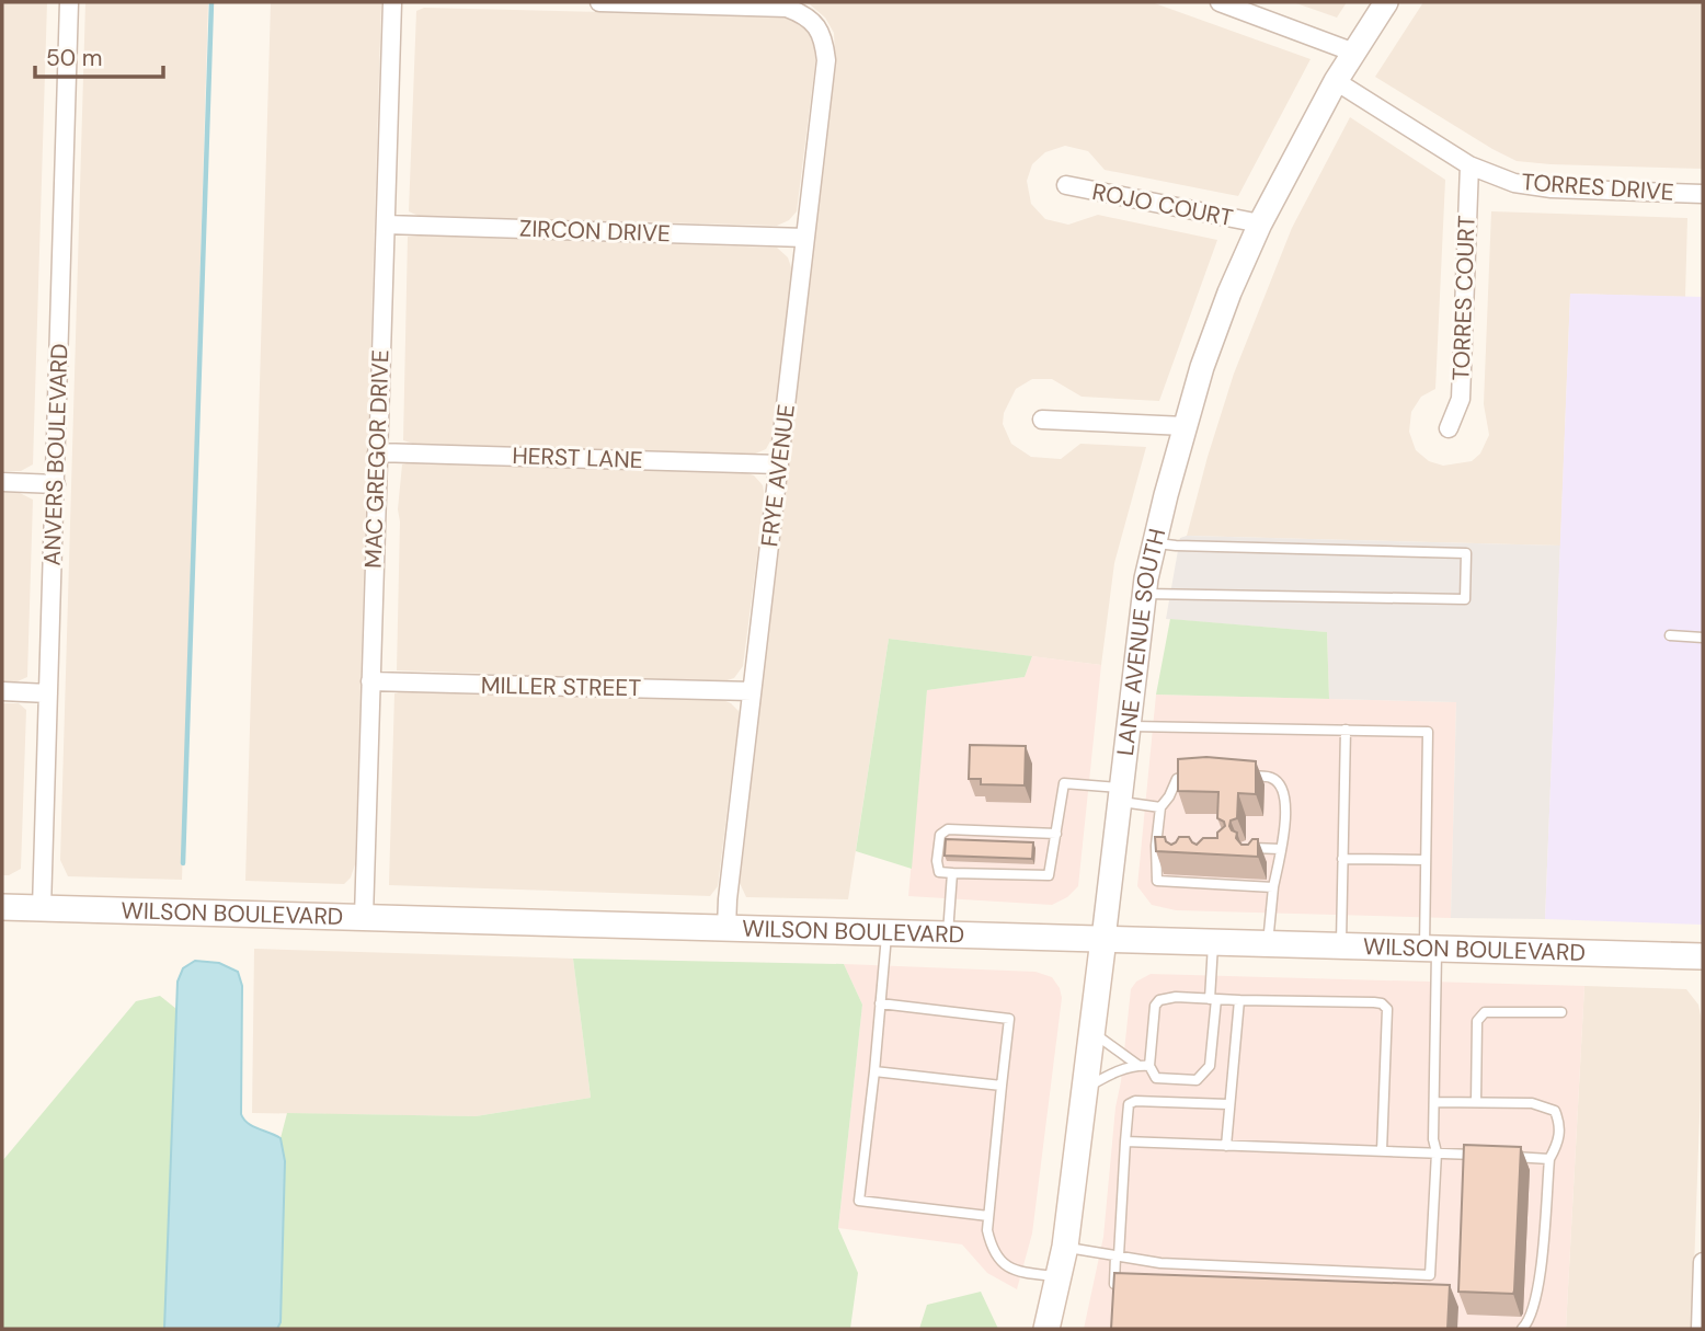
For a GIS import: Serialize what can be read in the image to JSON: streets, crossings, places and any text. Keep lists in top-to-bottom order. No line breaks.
{"streets":{"main road":["LANE AVENUE SOUTH","WILSON BOULEVARD"],"street":["TORRES DRIVE","ROJO COURT","ZIRCON DRIVE","TORRES COURT","ANVERS BOULEVARD","HERST LANE","MAC GREGOR DRIVE","FRYE AVENUE","MILLER STREET"]},"crossings":[["TORRES DRIVE","TORRES COURT"],["TORRES DRIVE","LANE AVENUE SOUTH"],["ROJO COURT","LANE AVENUE SOUTH"],["ZIRCON DRIVE","MAC GREGOR DRIVE"],["ZIRCON DRIVE","FRYE AVENUE"],["ANVERS BOULEVARD","WILSON BOULEVARD"],["HERST LANE","MAC GREGOR DRIVE"],["HERST LANE","FRYE AVENUE"],["MAC GREGOR DRIVE","MILLER STREET"],["MAC GREGOR DRIVE","WILSON BOULEVARD"],["FRYE AVENUE","MILLER STREET"],["FRYE AVENUE","WILSON BOULEVARD"],["LANE AVENUE SOUTH","WILSON BOULEVARD"]],"scale_bar":"50 m"}
